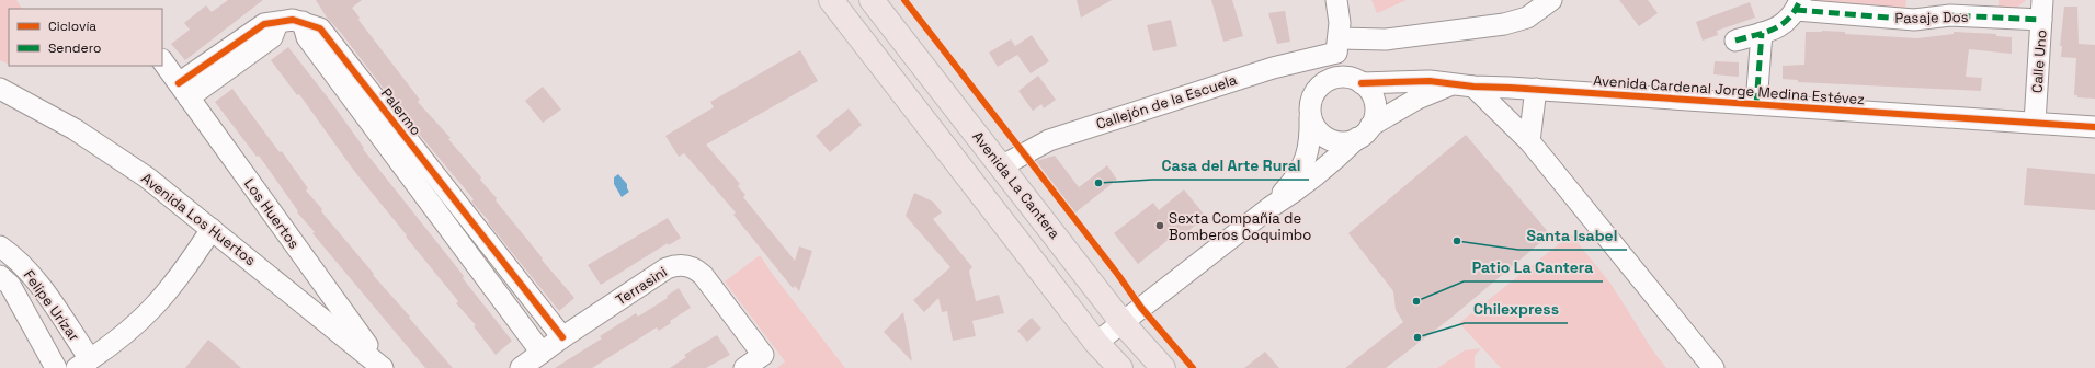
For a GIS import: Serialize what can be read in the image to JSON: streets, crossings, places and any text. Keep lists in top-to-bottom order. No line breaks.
{"streets":{"highway":["Avenida La Cantera"],"street":["Pasaje Dos","Calle Uno","Avenida Cardenal Jorge Medina Estévez","Callejón de la Escuela","Palermo","Los Huertos","Avenida Los Huertos","Terrasini","Felipe Urízar"]},"crossings":[["Pasaje Dos","Calle Uno"],["Calle Uno","Avenida Cardenal Jorge Medina Estévez"],["Avenida Cardenal Jorge Medina Estévez","Callejón de la Escuela"],["Avenida Cardenal Jorge Medina Estévez","Avenida La Cantera"],["Callejón de la Escuela","Avenida La Cantera"],["Palermo","Los Huertos"],["Palermo","Terrasini"],["Los Huertos","Avenida Los Huertos"]],"places":["Casa del Arte Rural","Sexta Compañía de Bomberos Coquimbo","Santa Isabel","Patio La Cantera","Chilexpress"],"legend":["Ciclovía","Sendero"]}
